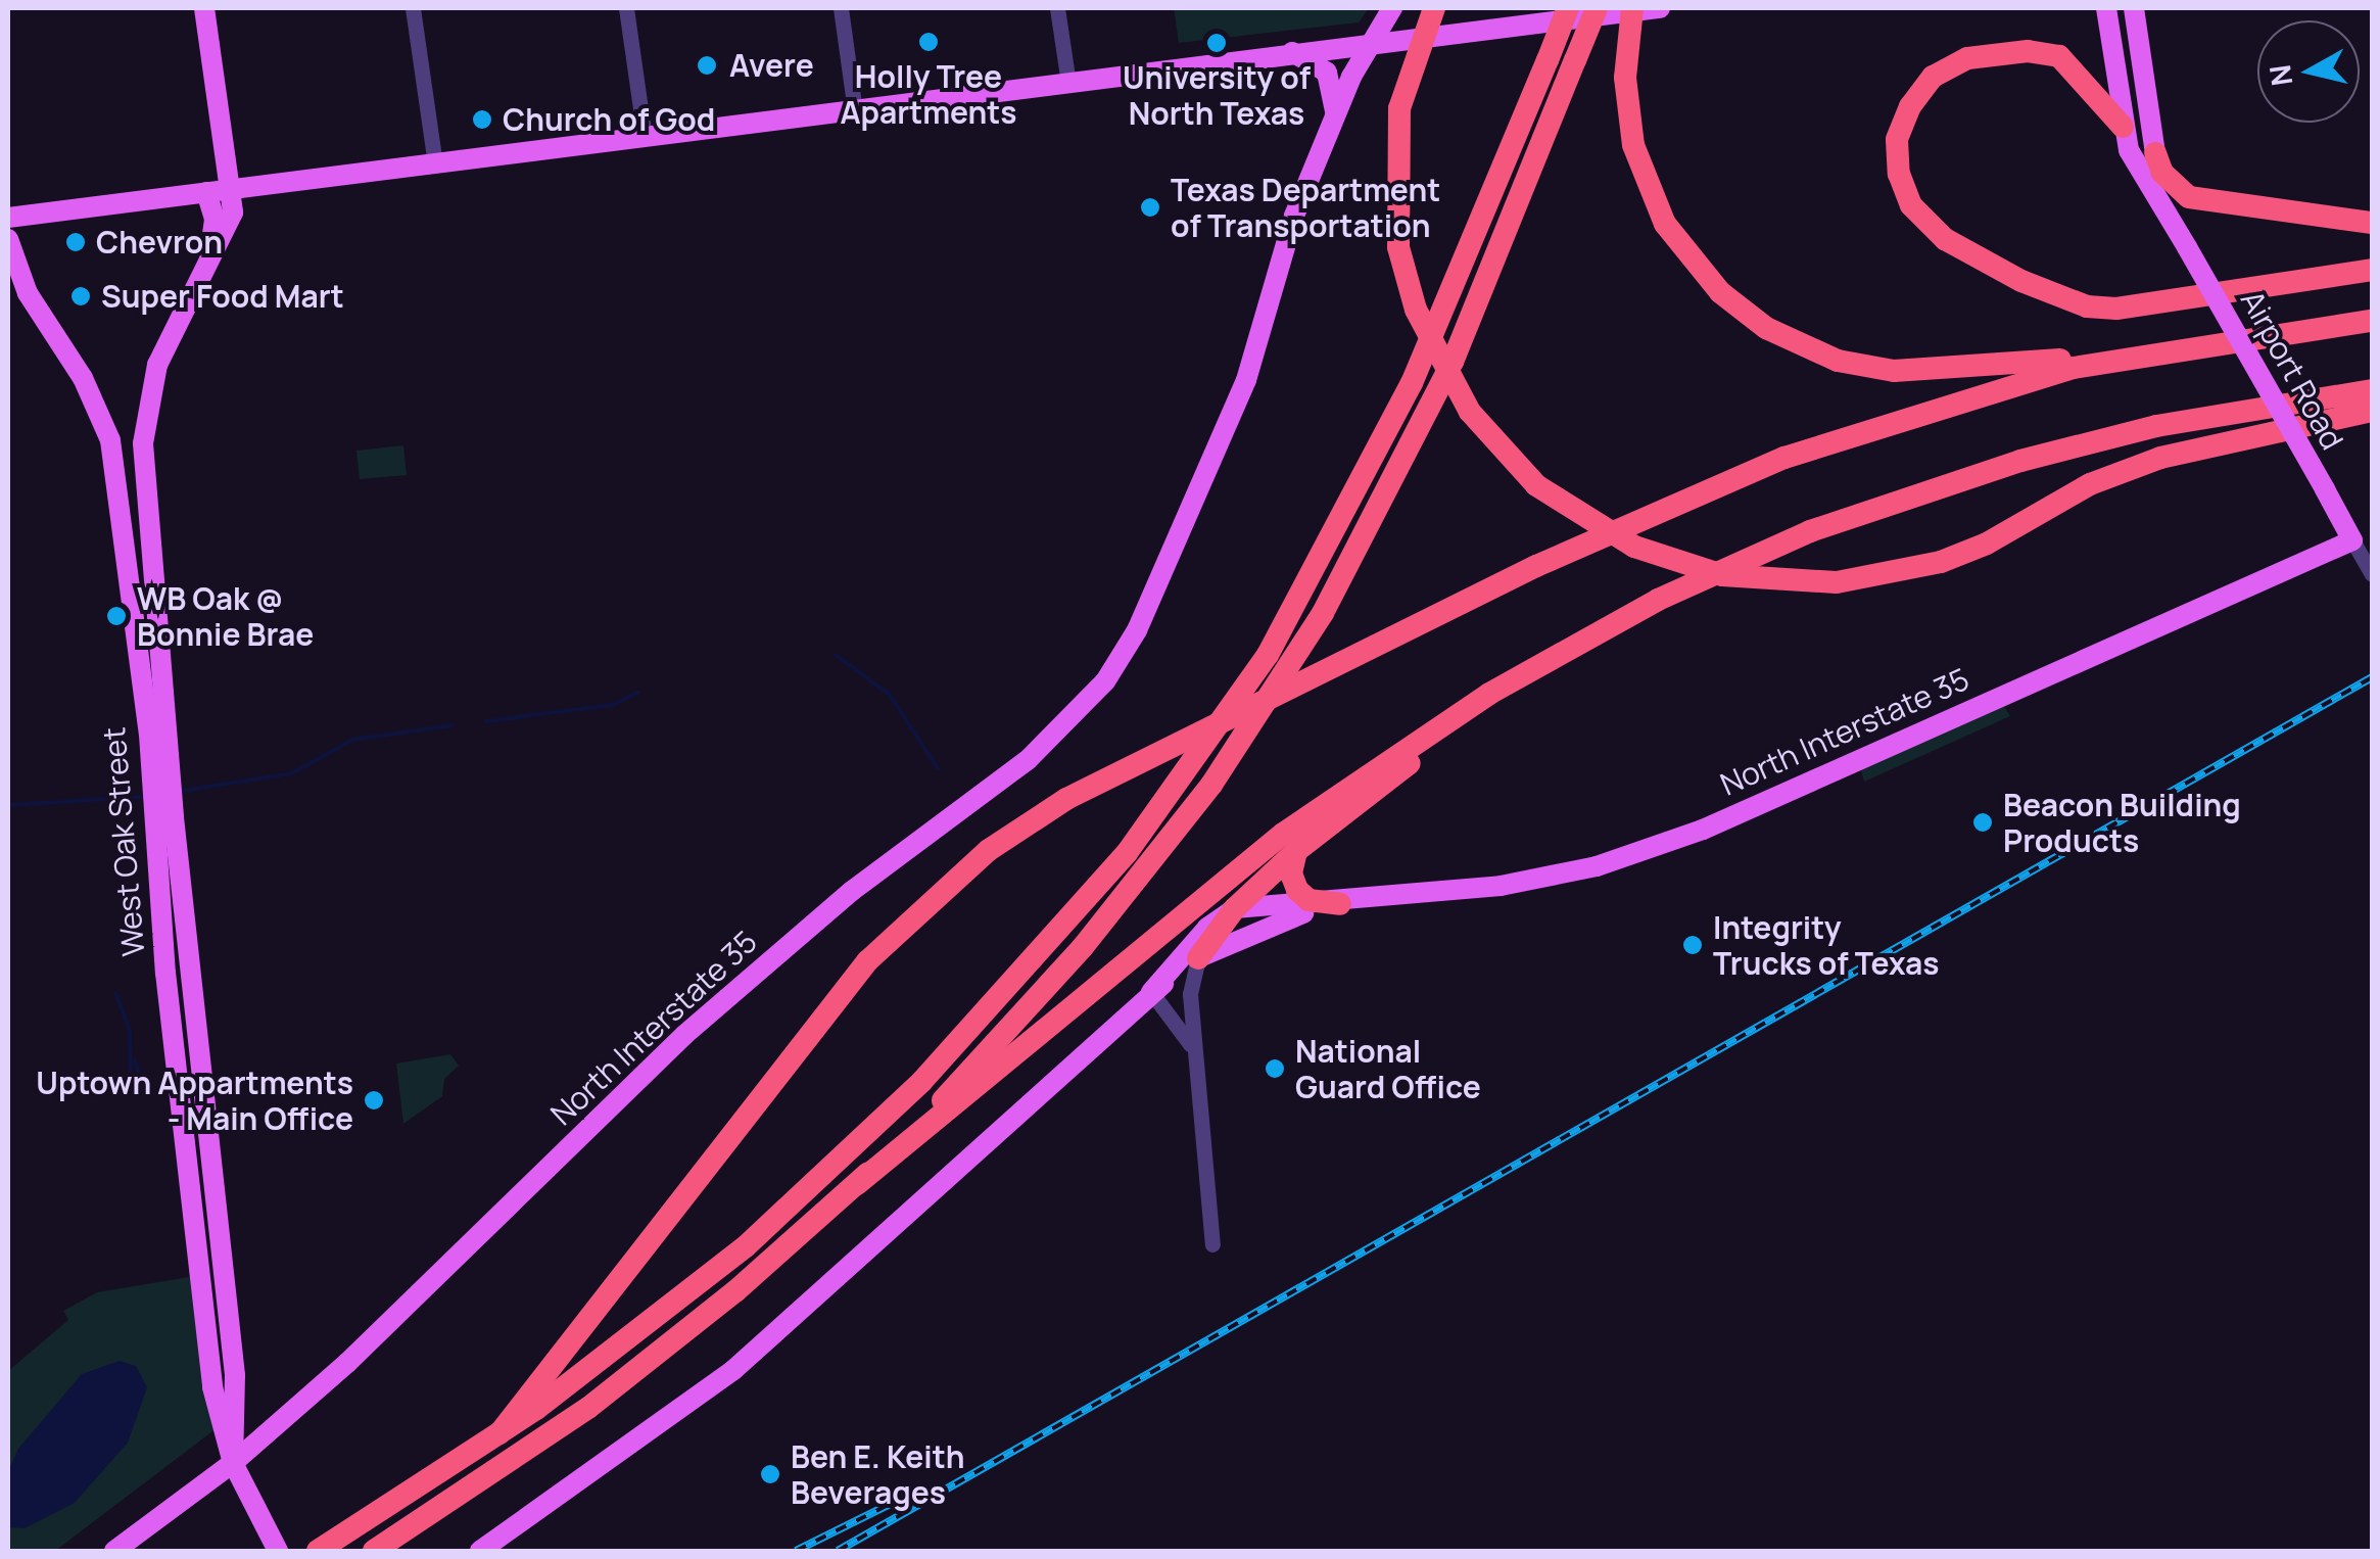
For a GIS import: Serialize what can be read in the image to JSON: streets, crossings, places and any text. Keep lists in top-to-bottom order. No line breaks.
{"streets":{"main road":["Airport Road","North Interstate 35","West Oak Street"]},"crossings":[["Airport Road","North Interstate 35"],["North Interstate 35","West Oak Street"]],"places":["Holly Tree Apartments","University of North Texas","Avere","Church of God","Texas Department of Transportation","Chevron","Super Food Mart","WB Oak @ Bonnie Brae","Beacon Building Products","Integrity Trucks of Texas","National Guard Office","Uptown Appartments - Main Office","Ben E. Keith Beverages"],"north":"left"}
